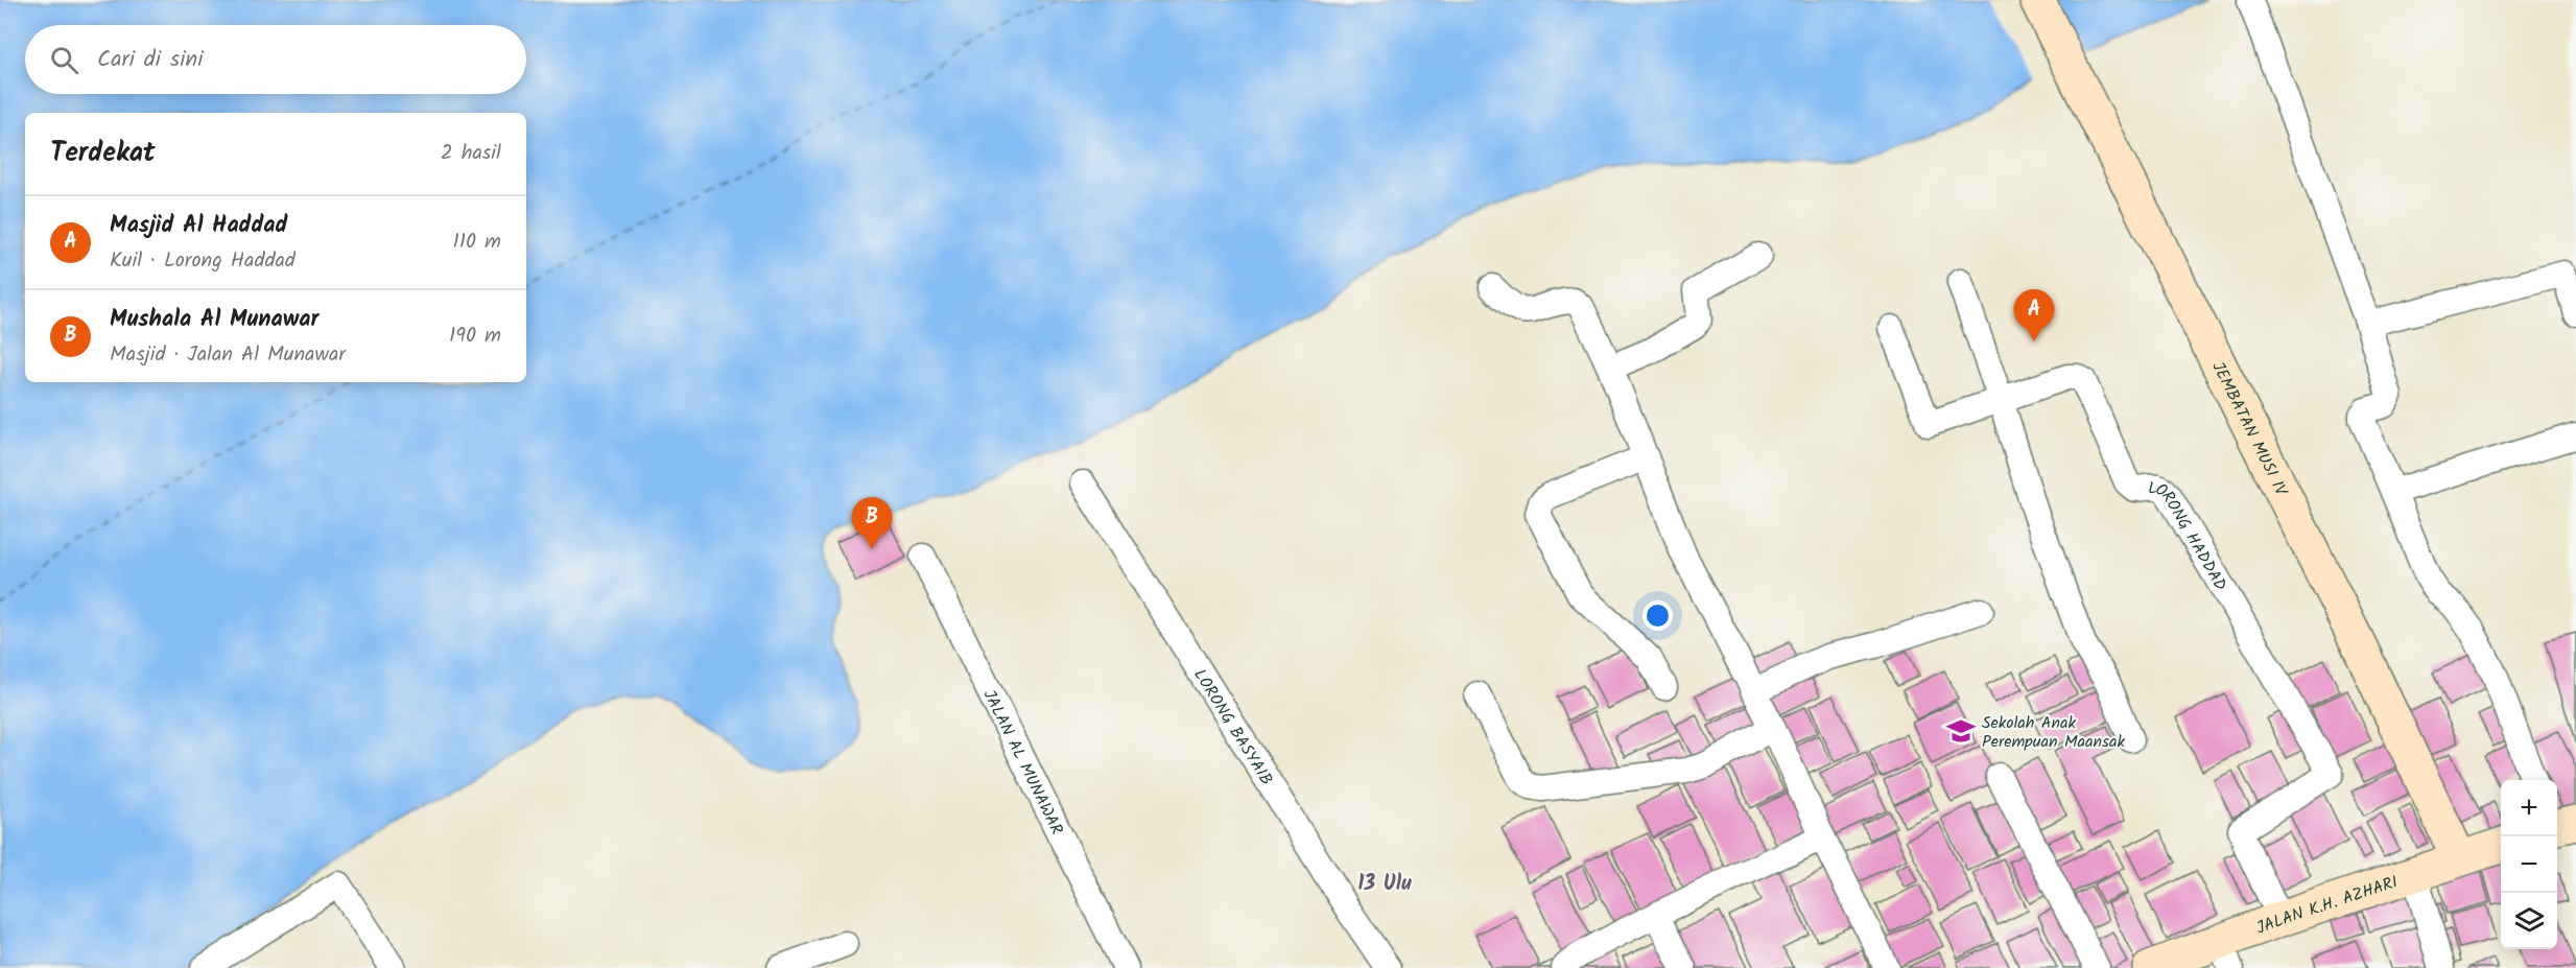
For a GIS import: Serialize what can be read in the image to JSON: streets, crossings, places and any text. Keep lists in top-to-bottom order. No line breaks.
{"streets":{"street":["JEMBATAN MUSI IV","LORONG HADDAD","LORONG BASYAIB","JALAN AL MUNAWAR","JALAN K.H. AZHARI"]},"crossings":[["JEMBATAN MUSI IV","JALAN K.H. AZHARI"],["LORONG HADDAD","JALAN K.H. AZHARI"]],"districts":["13 Ulu"],"places":{"school or university":["Sekolah Anak Perempuan Maansak"]},"page":{"search":"Cari di sini","heading":["Terdekat","2 hasil"],"list":[{"mark":"A","name":"Masjid Al Haddad","note":"Kuil · Lorong Haddad","value":"110 m"},{"mark":"B","name":"Mushala Al Munawar","note":"Masjid · Jalan Al Munawar","value":"190 m"}],"pins":["A","B"],"map_buttons":["+","−"]}}
